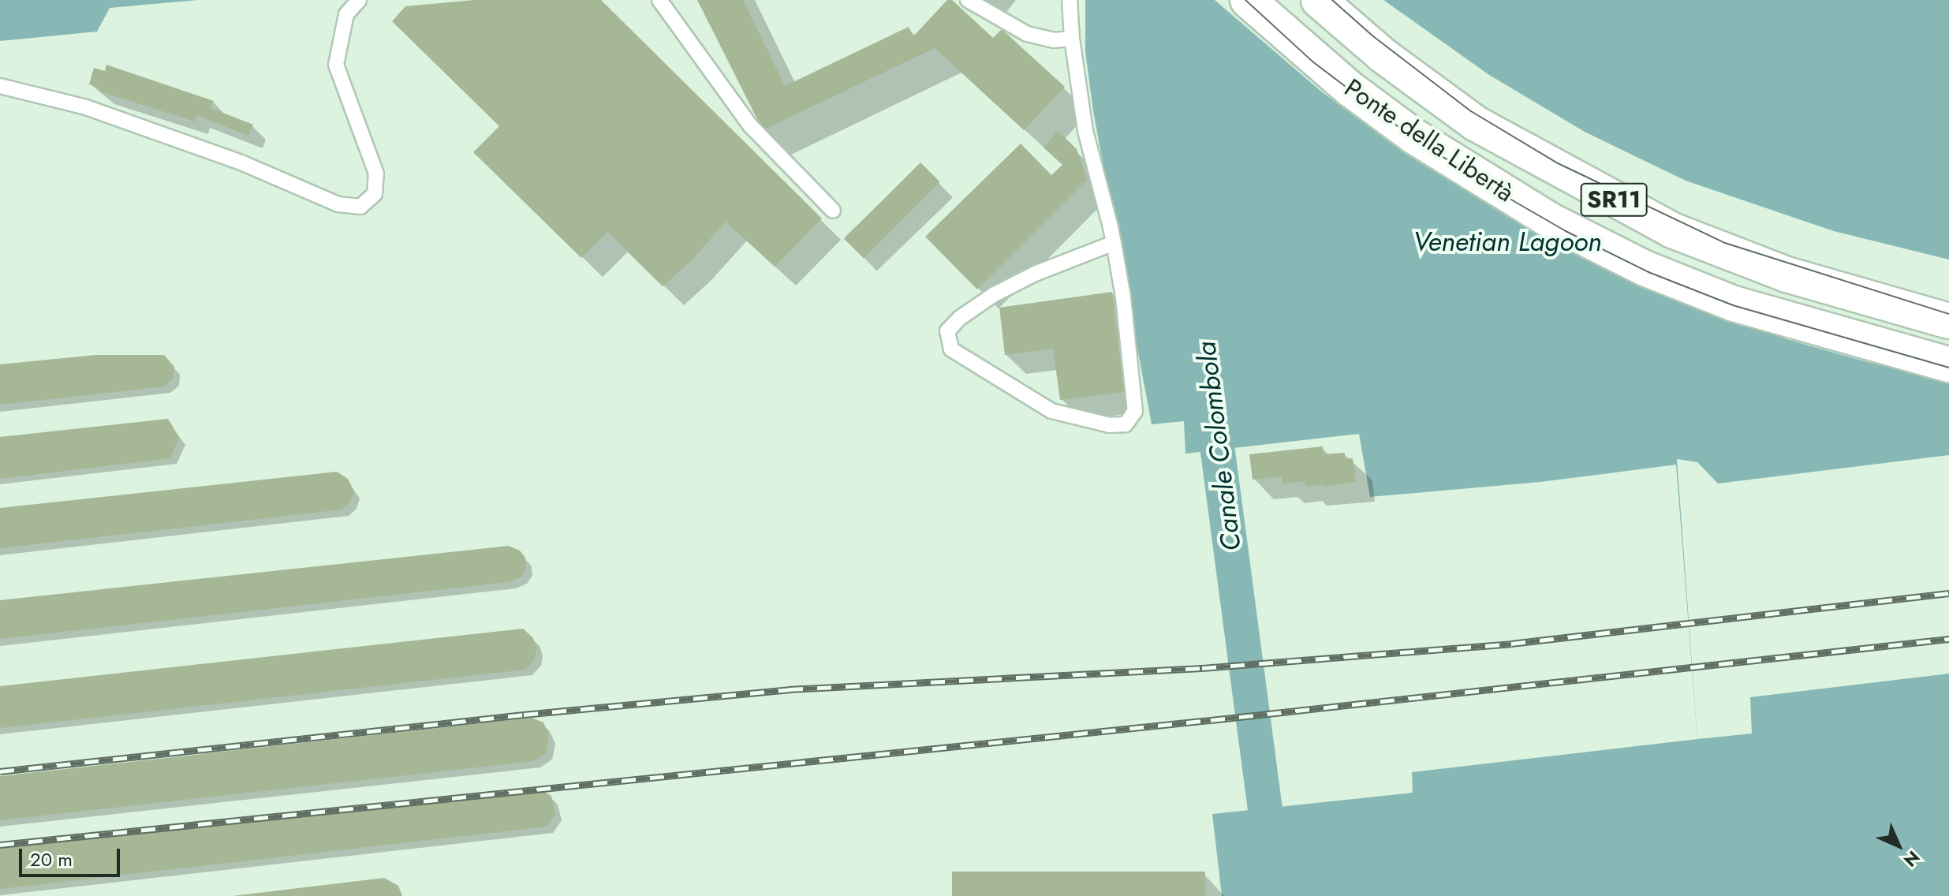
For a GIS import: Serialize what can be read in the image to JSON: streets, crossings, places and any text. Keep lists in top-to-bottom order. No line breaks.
{"streets":{"highway":["Ponte della Libertà","SR11"]},"water":["Venetian Lagoon","Canale Colombola"],"scale_bar":"20 m","north":"bottom right"}
